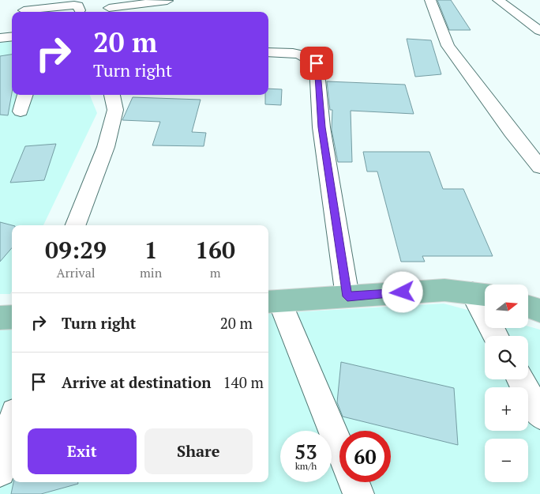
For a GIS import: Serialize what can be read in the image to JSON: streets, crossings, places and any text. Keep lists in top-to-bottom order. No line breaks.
{"north":"right","page":{"turn":["20 m","Turn right"],"eta":["09:29","Arrival","1","min","160","m"],"map_buttons":["+","−"],"list":[{"name":"Turn right","value":"20 m"},{"name":"Arrive at destination","value":"140 m"}],"buttons":["Exit","Share"],"speed":"53 km/h","limit":"60"}}
